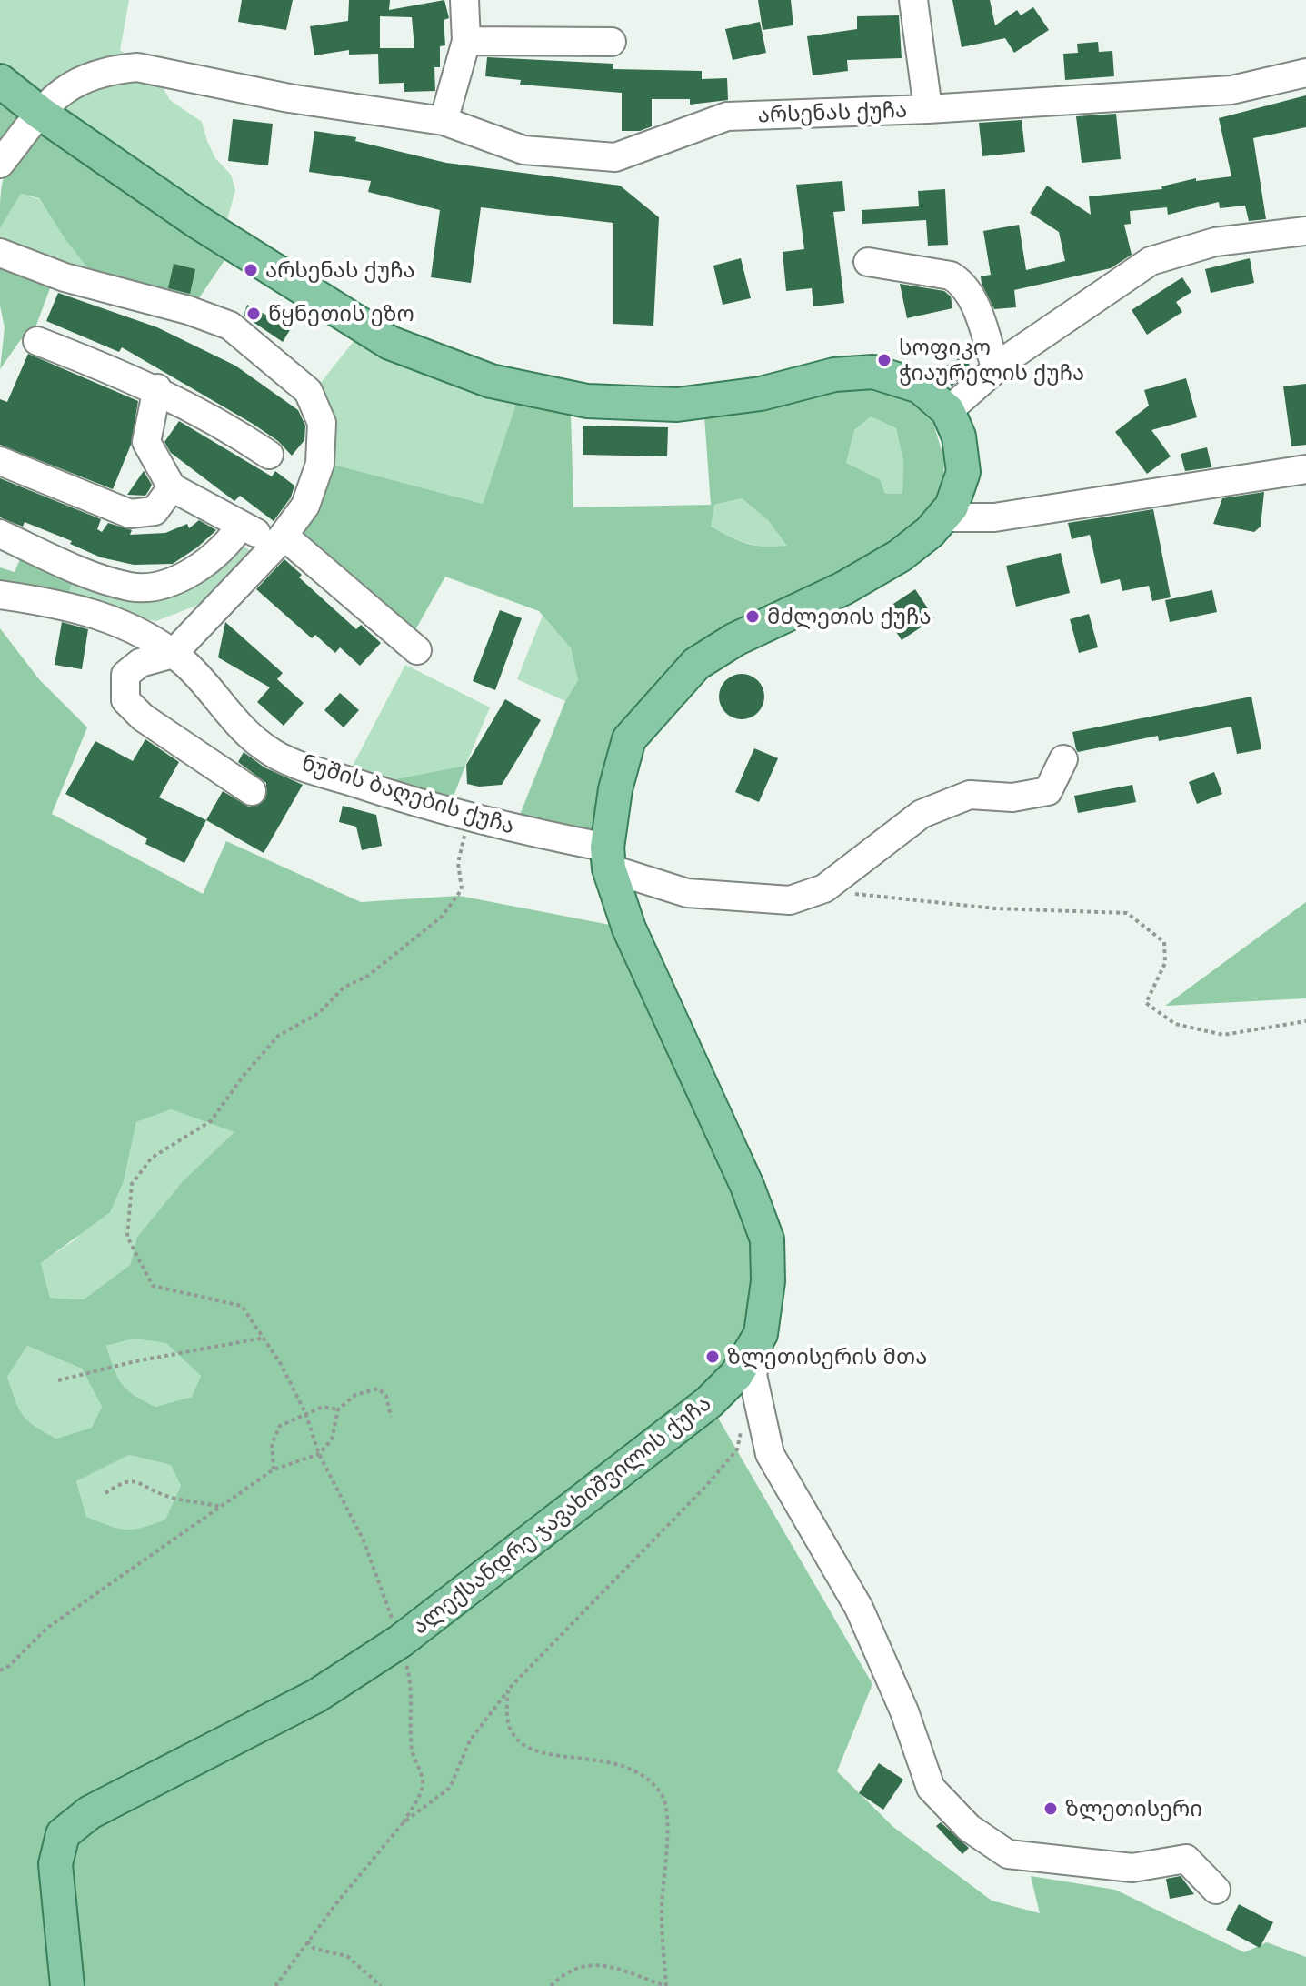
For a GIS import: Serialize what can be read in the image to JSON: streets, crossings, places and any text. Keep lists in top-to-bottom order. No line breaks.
{"streets":{"main road":["ალექსანდრე ჯავახიშვილის ქუჩა"],"street":["არსენას ქუჩა","ნუშის ბაღების ქუჩა"]},"crossings":[["ნუშის ბაღების ქუჩა","ალექსანდრე ჯავახიშვილის ქუჩა"]],"places":["არსენას ქუჩა","წყნეთის ეზო","სოფიკო ჭიაურელის ქუჩა","მძლეთის ქუჩა","ზლეთისერის მთა","ზლეთისერი"]}
